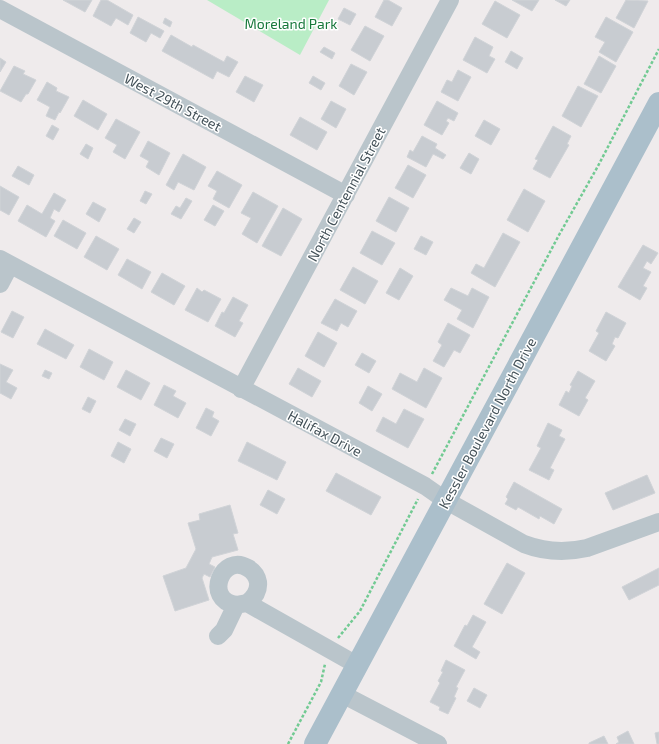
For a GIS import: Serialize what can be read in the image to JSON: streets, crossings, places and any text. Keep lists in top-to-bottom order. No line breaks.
{"streets":{"main road":["Kessler Boulevard North Drive"],"street":["West 29th Street","North Centennial Street","Halifax Drive"]},"crossings":[["West 29th Street","North Centennial Street"],["North Centennial Street","Halifax Drive"],["Kessler Boulevard North Drive","Halifax Drive"]],"parks":["Moreland Park"]}
